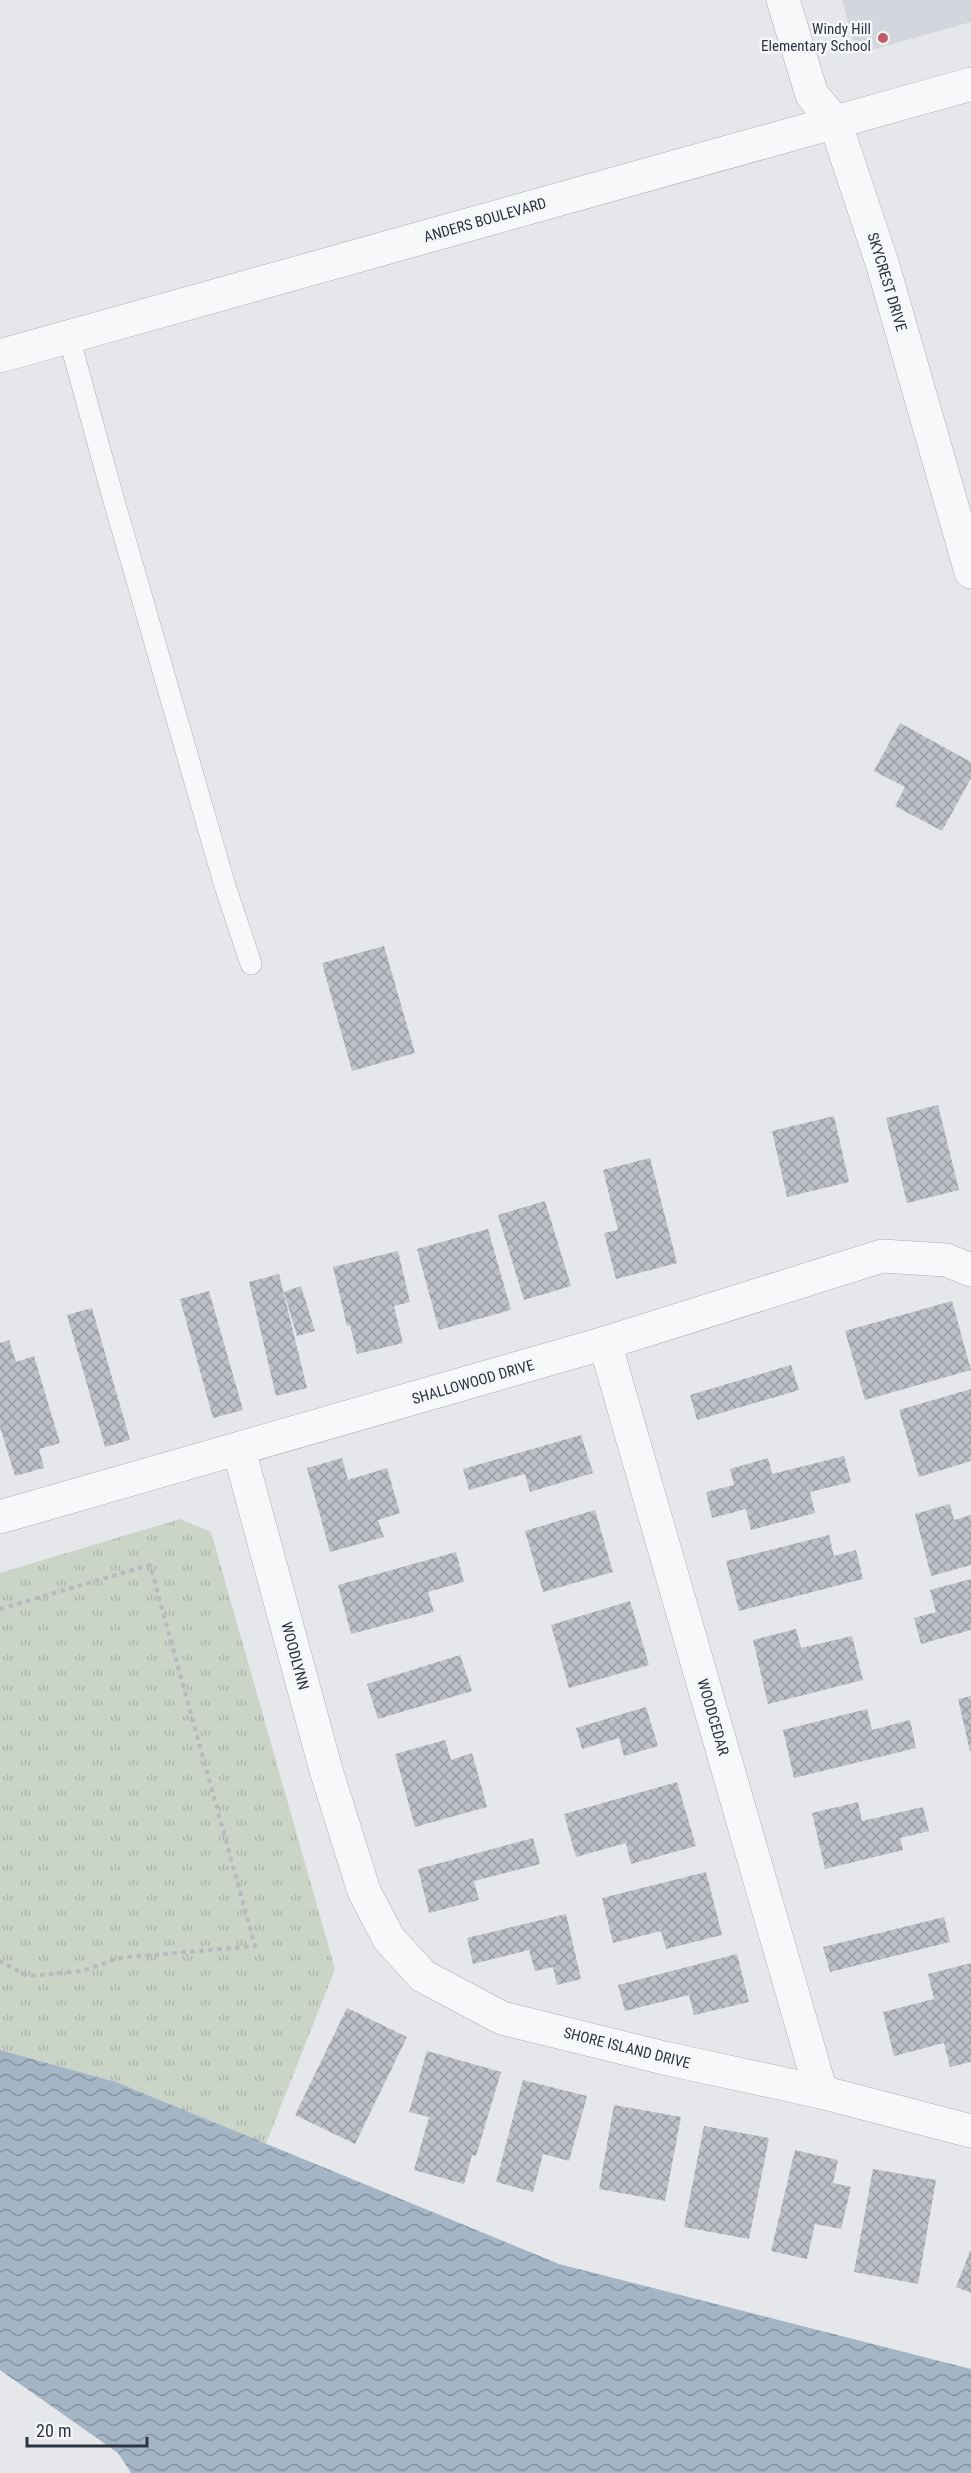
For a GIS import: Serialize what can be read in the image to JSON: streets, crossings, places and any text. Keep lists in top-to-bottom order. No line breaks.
{"streets":{"street":["ANDERS BOULEVARD","SKYCREST DRIVE","SHALLOWOOD DRIVE","WOODLYNN","WOODCEDAR","SHORE ISLAND DRIVE"]},"crossings":[["ANDERS BOULEVARD","SKYCREST DRIVE"],["SHALLOWOOD DRIVE","WOODLYNN"],["SHALLOWOOD DRIVE","WOODCEDAR"],["WOODLYNN","SHORE ISLAND DRIVE"],["WOODCEDAR","SHORE ISLAND DRIVE"]],"places":["Windy Hill Elementary School"],"scale_bar":"20 m"}
